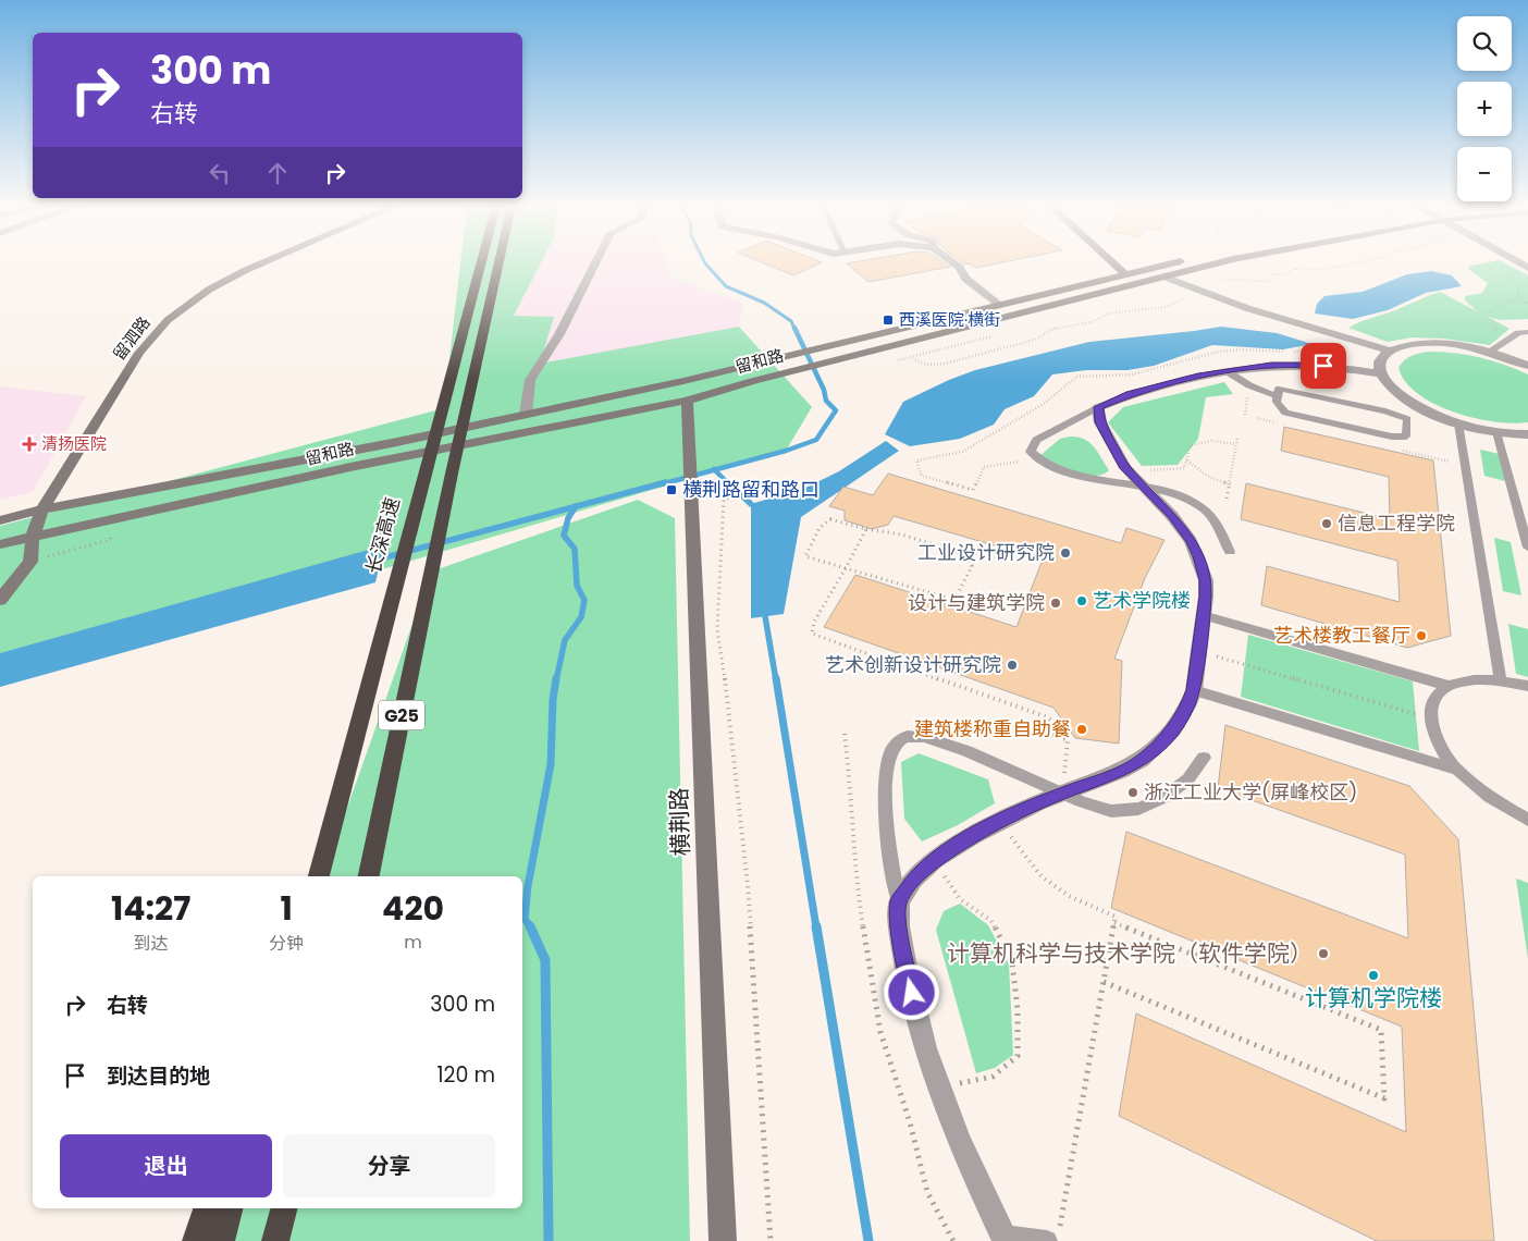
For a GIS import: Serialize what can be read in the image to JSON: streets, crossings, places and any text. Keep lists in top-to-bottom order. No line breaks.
{"streets":{"highway":["长深高速","G25"],"main road":["留泗路","留和路","横荆路"]},"crossings":[["留泗路","留和路"],["留和路","横荆路"]],"places":{"transit":["西溪医院·横街","横荆路留和路口"],"health":["清扬医院"],"other":["信息工程学院","工业设计研究院","艺术学院楼","设计与建筑学院","艺术楼教工餐厅","艺术创新设计研究院","建筑楼称重自助餐","浙江工业大学(屏峰校区)","计算机科学与技术学院（软件学院）","计算机学院楼"]},"page":{"map_buttons":["+","−"],"turn":["300 m","右转"],"eta":["14:27","到达","1","分钟","420","m"],"list":[{"name":"右转","value":"300 m"},{"name":"到达目的地","value":"120 m"}],"buttons":["退出","分享"]}}
